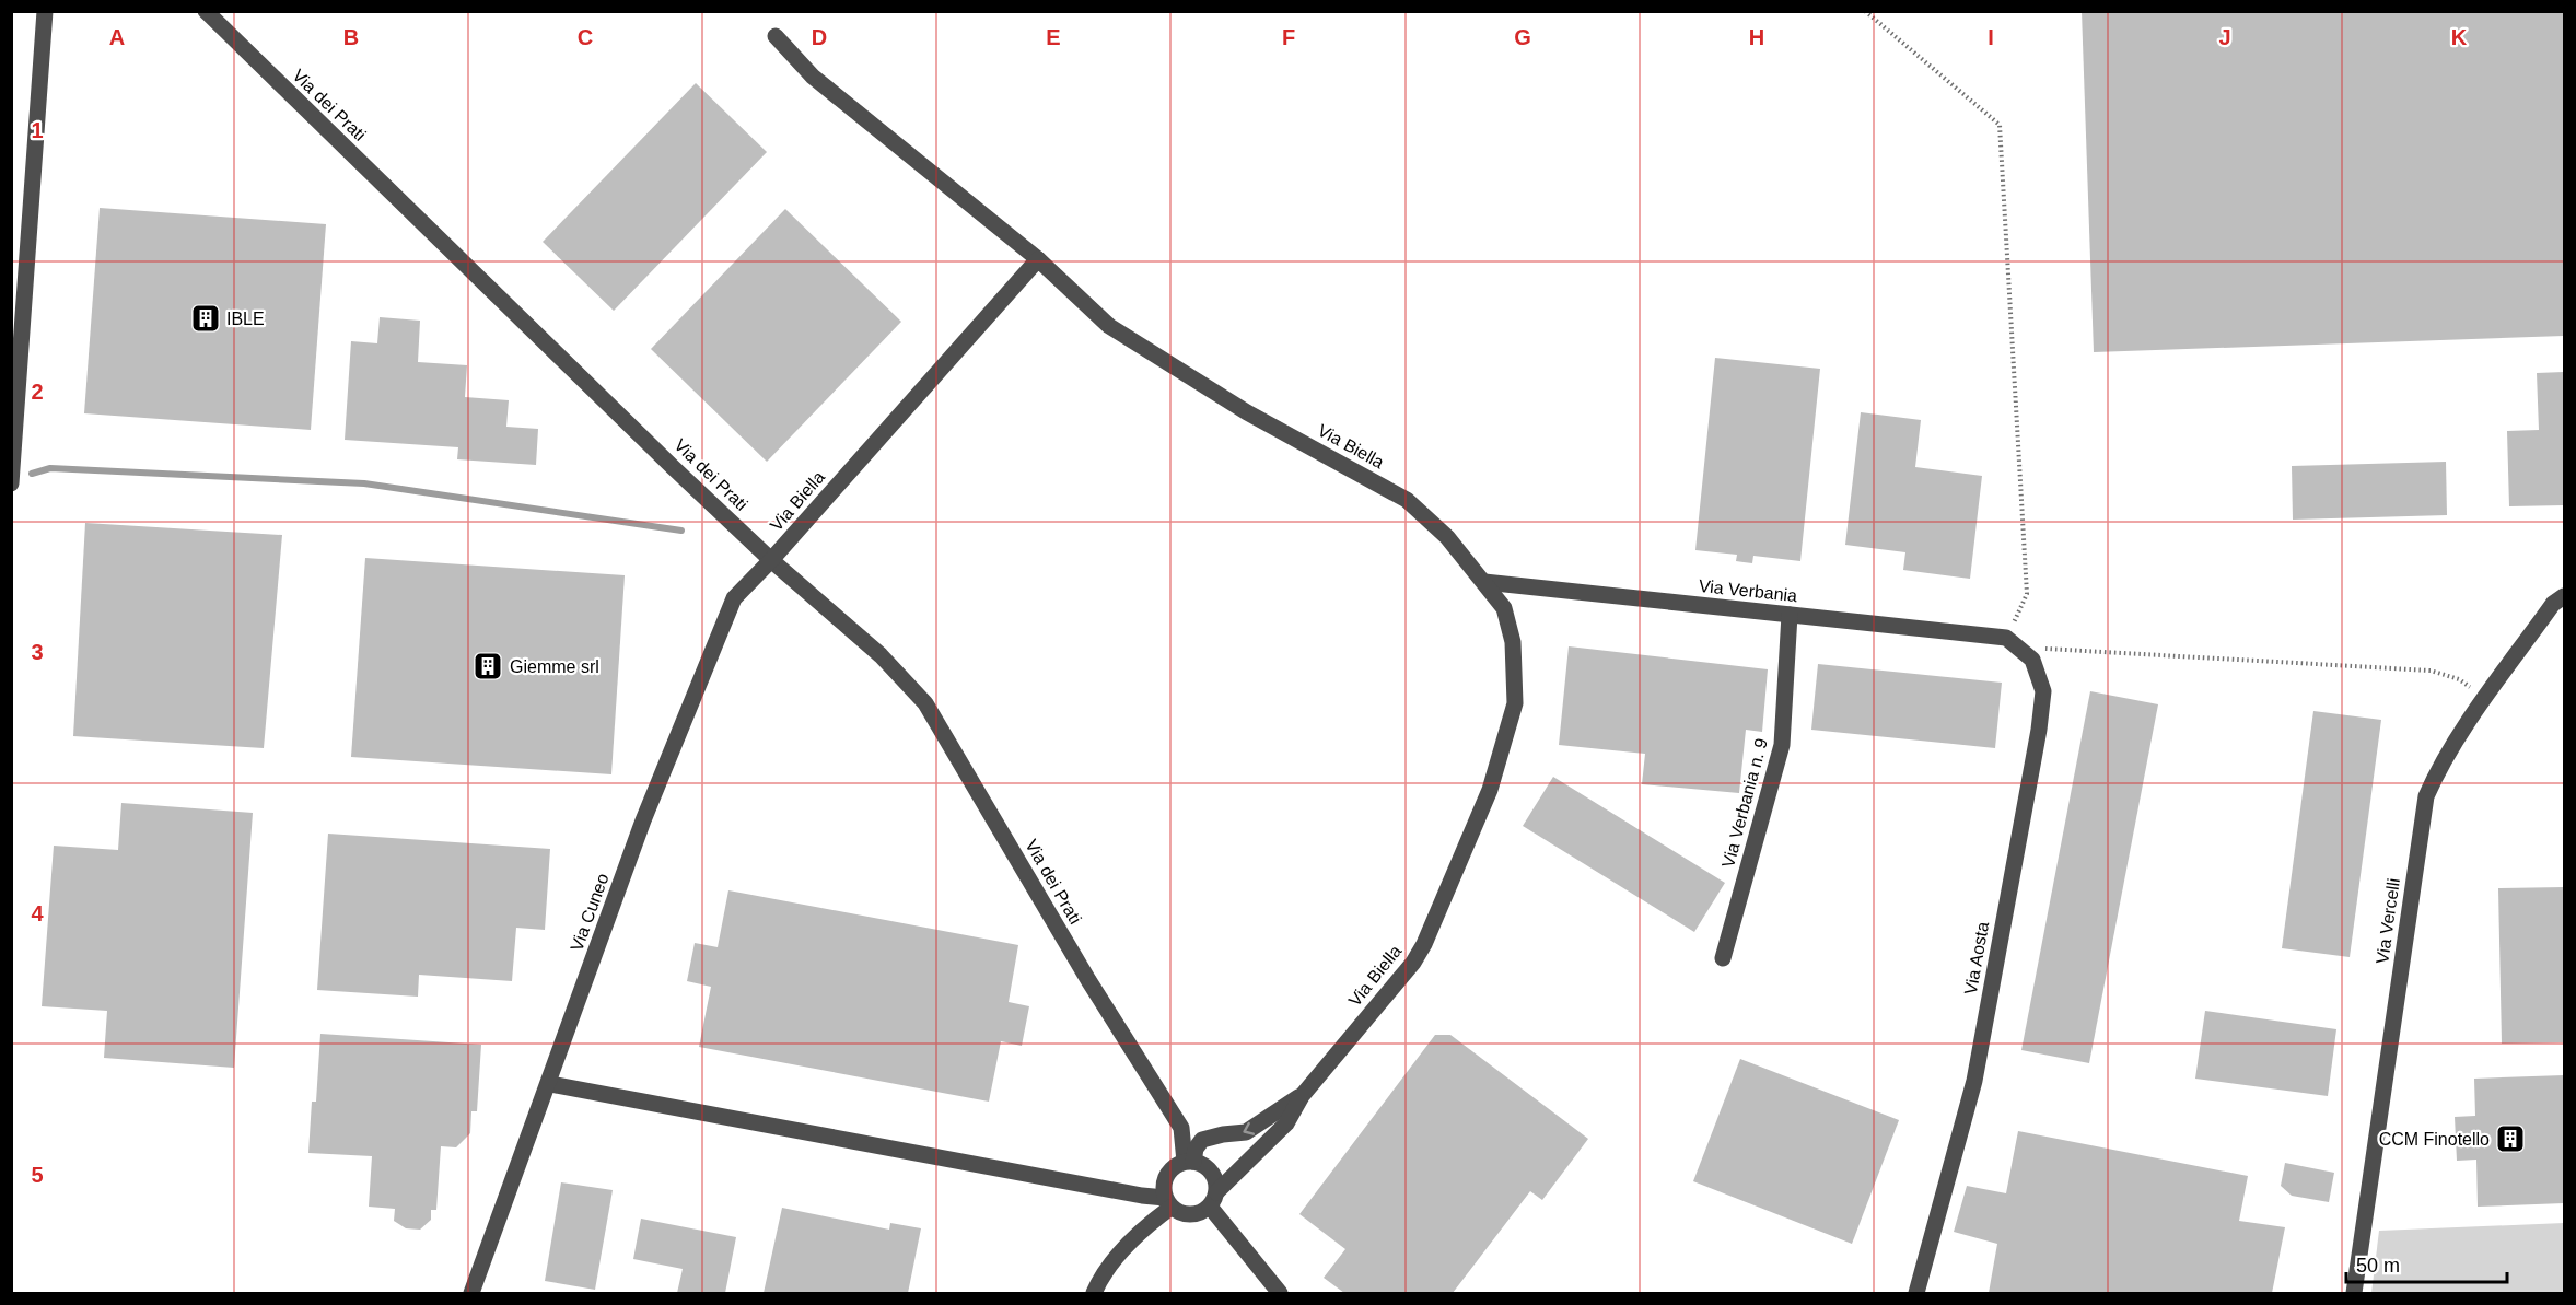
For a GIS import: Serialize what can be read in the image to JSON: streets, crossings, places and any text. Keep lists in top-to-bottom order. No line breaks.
{"streets":{"street":["Via dei Prati","Via Biella","Via Verbania","Via Verbania n. 9","Via Cuneo","Via Vercelli","Via Aosta"]},"crossings":[["Via dei Prati","Via Biella"],["Via dei Prati","Via Cuneo"],["Via Biella","Via Verbania"],["Via Biella","Via Cuneo"],["Via Verbania","Via Verbania n. 9"]],"places":{"building":["IBLE","Giemme srl","CCM Finotello"]},"scale_bar":"50 m","grid":{"columns":["A","B","C","D","E","F","G","H","I","J","K"],"rows":["1","2","3","4","5"]}}
